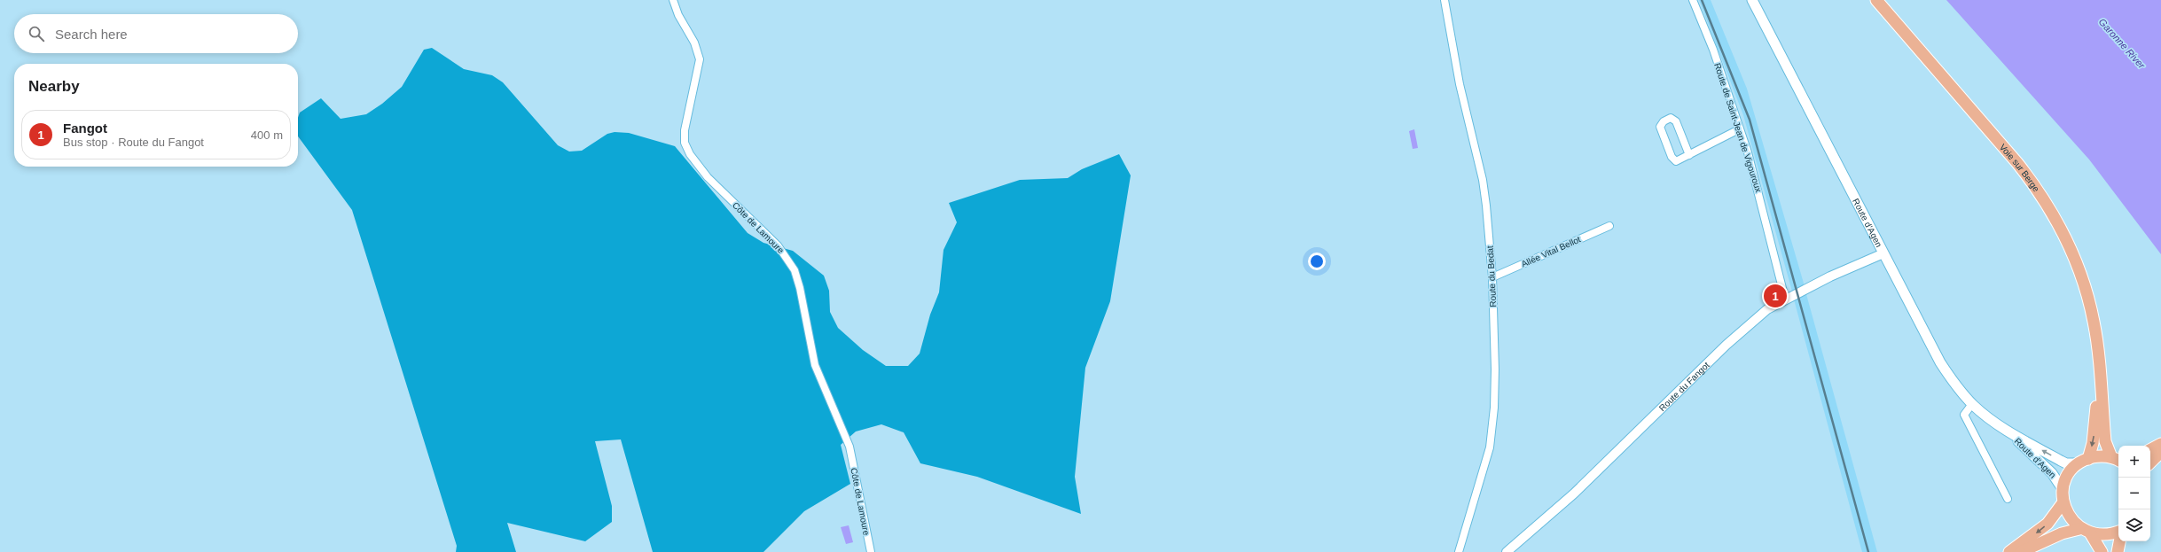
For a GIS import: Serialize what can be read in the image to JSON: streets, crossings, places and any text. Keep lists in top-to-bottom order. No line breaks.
{"streets":{"main road":["Voie sur Berge","Route d'Agen"],"street":["Route de Saint-Jean de Vigouroux","Côte de Lamoure","Allée Vital Bellot","Route du Bedat","Route du Fangot"]},"crossings":[["Route de Saint-Jean de Vigouroux","Route du Fangot"],["Route d'Agen","Route du Fangot"],["Allée Vital Bellot","Route du Bedat"]],"water":["Garonne River"],"page":{"search":"Search here","heading":"Nearby","list":[{"mark":"1","name":"Fangot","note":"Bus stop · Route du Fangot","value":"400 m"}],"pins":"1","map_buttons":["+","−"]}}
